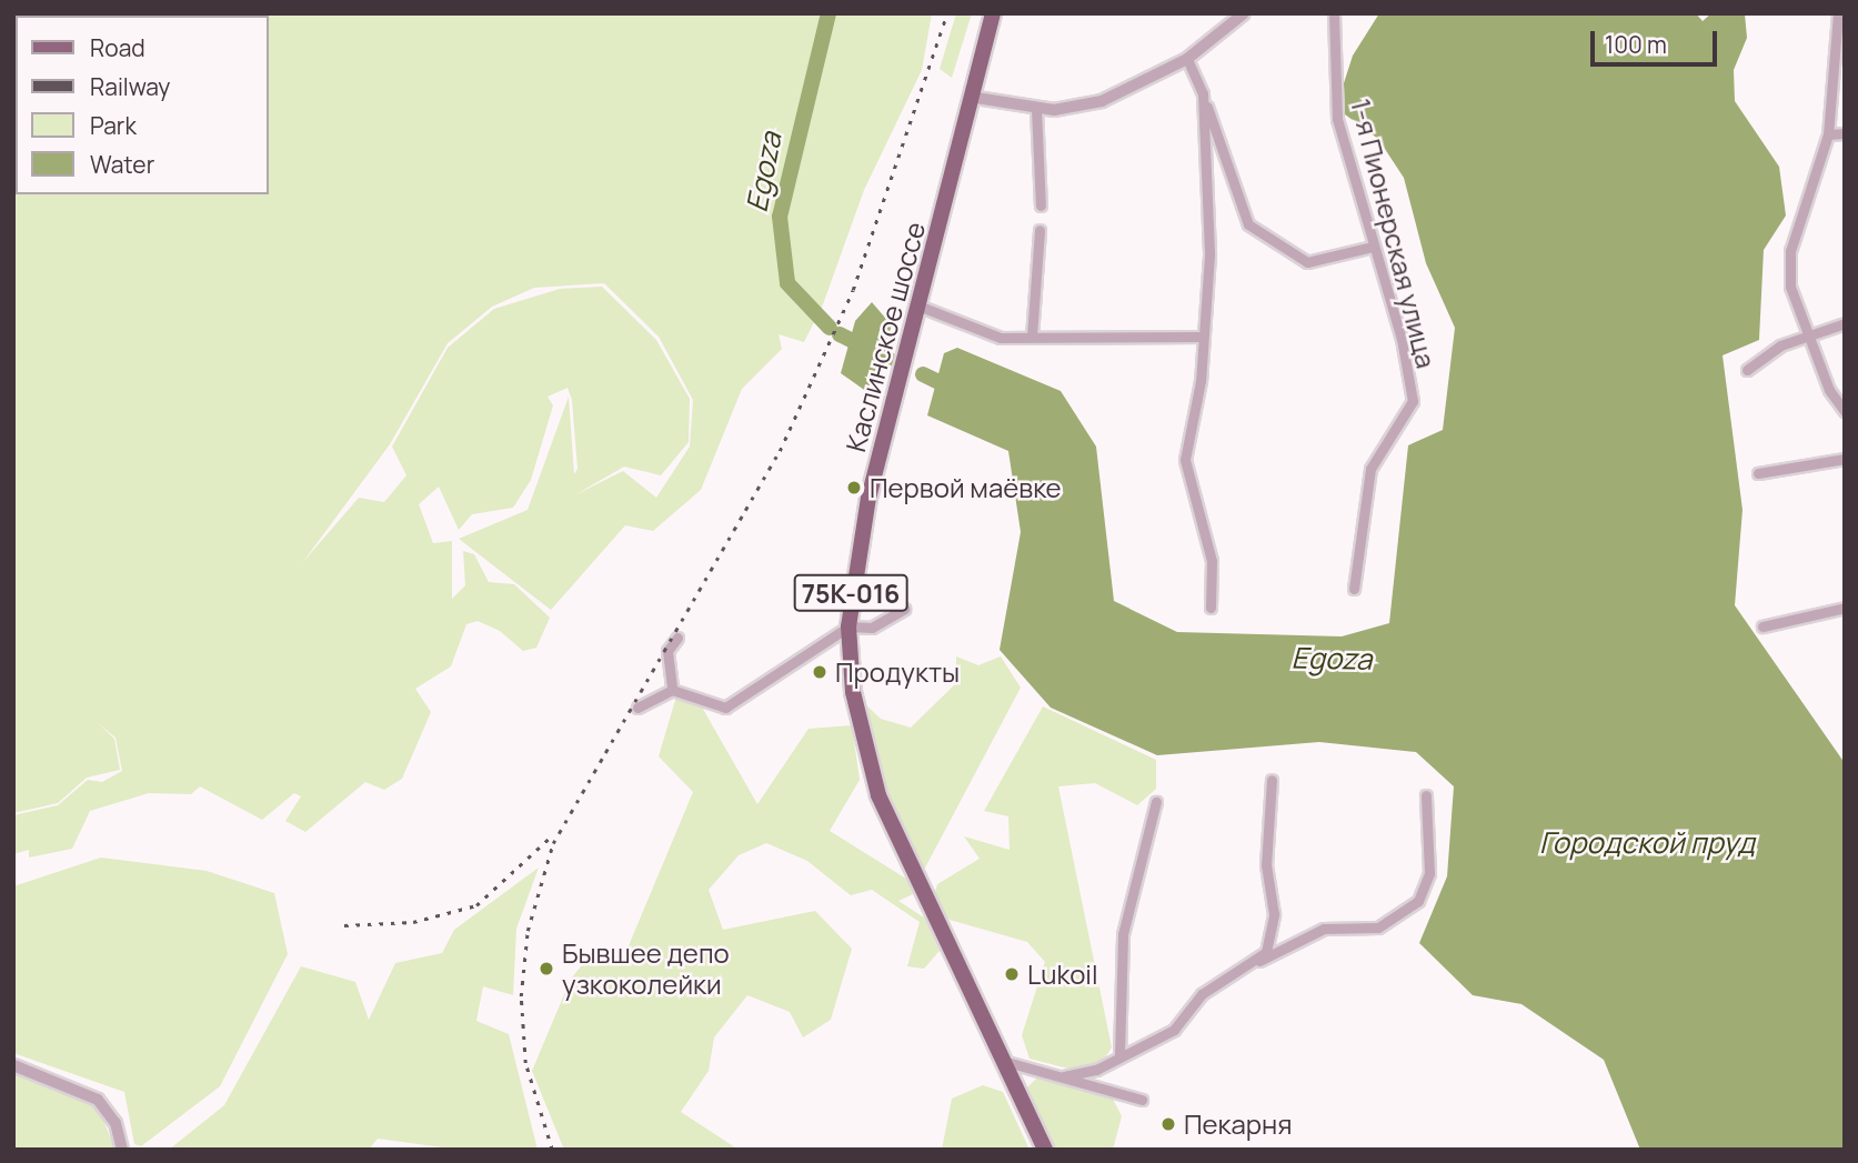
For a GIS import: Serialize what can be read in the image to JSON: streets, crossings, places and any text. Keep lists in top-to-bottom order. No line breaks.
{"streets":{"main road":["Каслинское шоссе","75К-016"],"street":["1-я Пионерская улица"]},"water":["Egoza","Городской пруд"],"places":["Первой маёвке","Продукты","Бывшее депо узкоколейки","Lukoil","Пекарня"],"legend":["Road","Railway","Park","Water"],"scale_bar":"100 m"}
